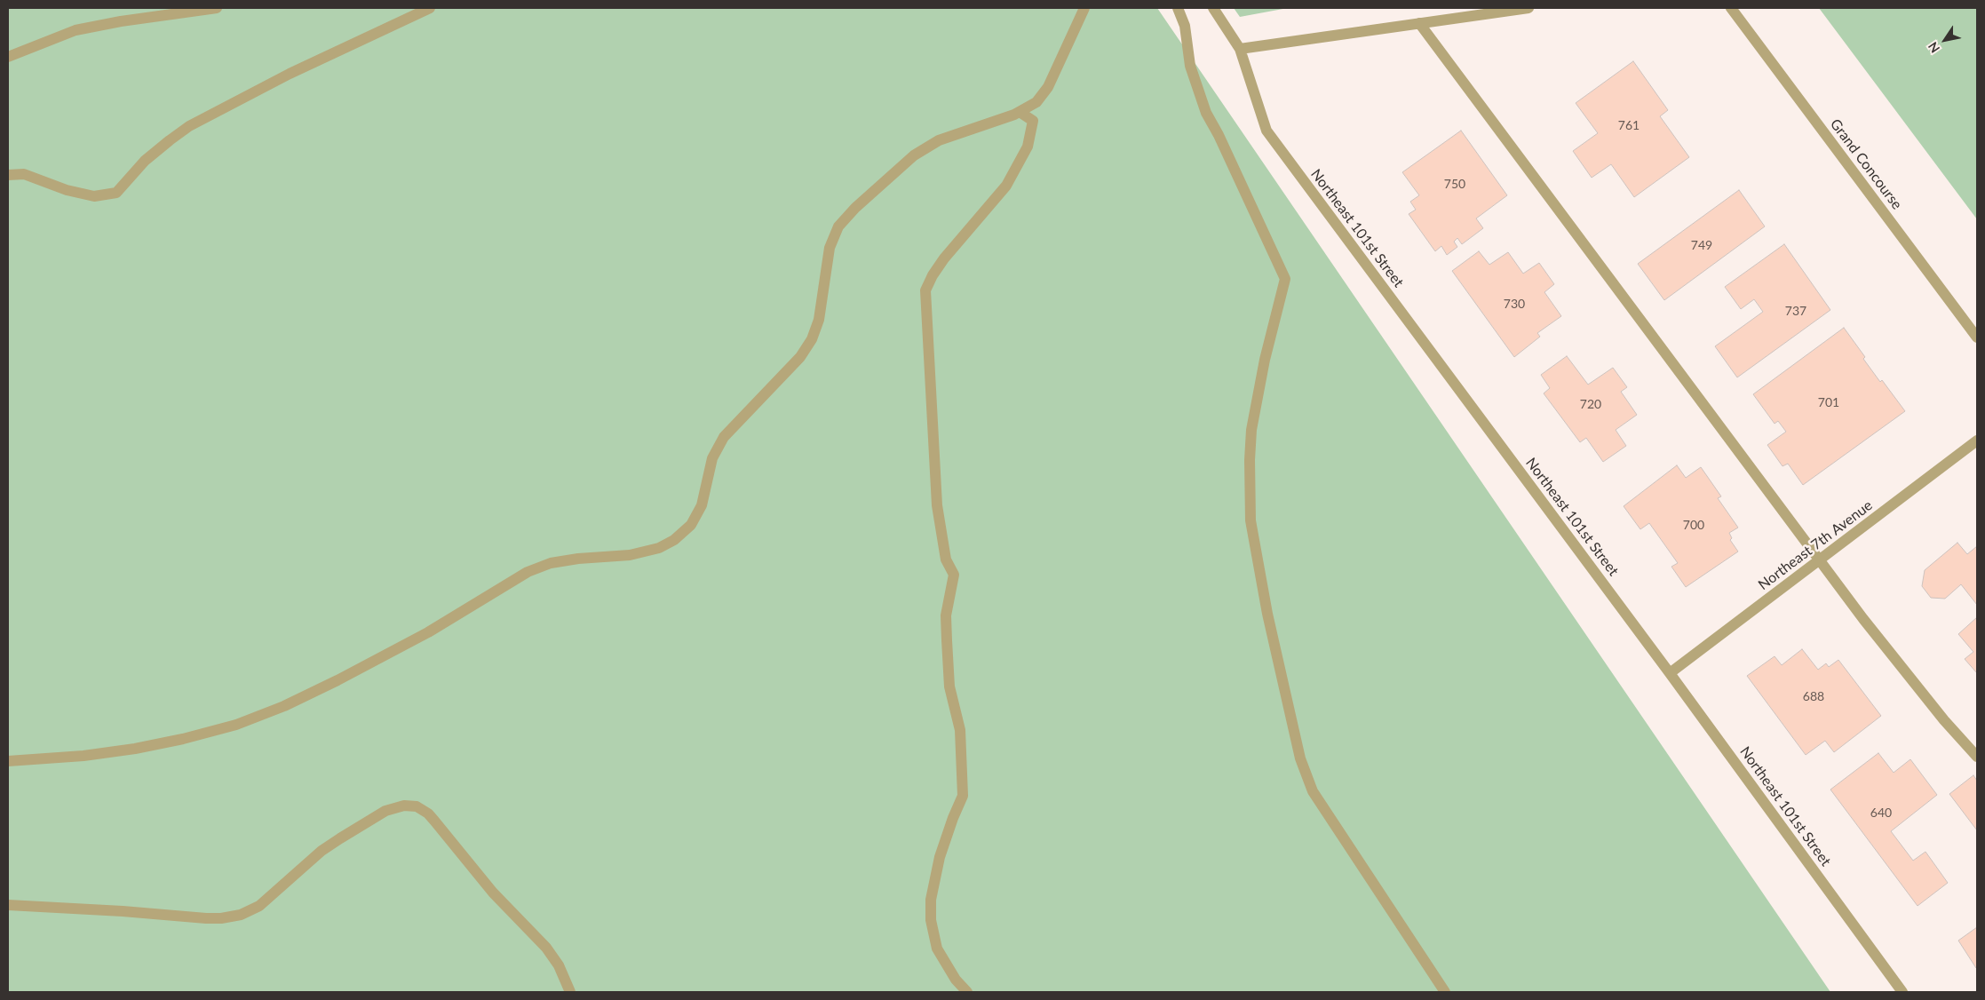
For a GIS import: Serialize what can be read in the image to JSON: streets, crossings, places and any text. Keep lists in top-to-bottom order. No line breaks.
{"streets":{"street":["Grand Concourse","Northeast 101st Street","Northeast 7th Avenue"]},"crossings":[["Northeast 101st Street","Northeast 7th Avenue"]],"house_numbers":["761","750","749","730","737","701","720","700","688","640"],"north":"bottom left"}
